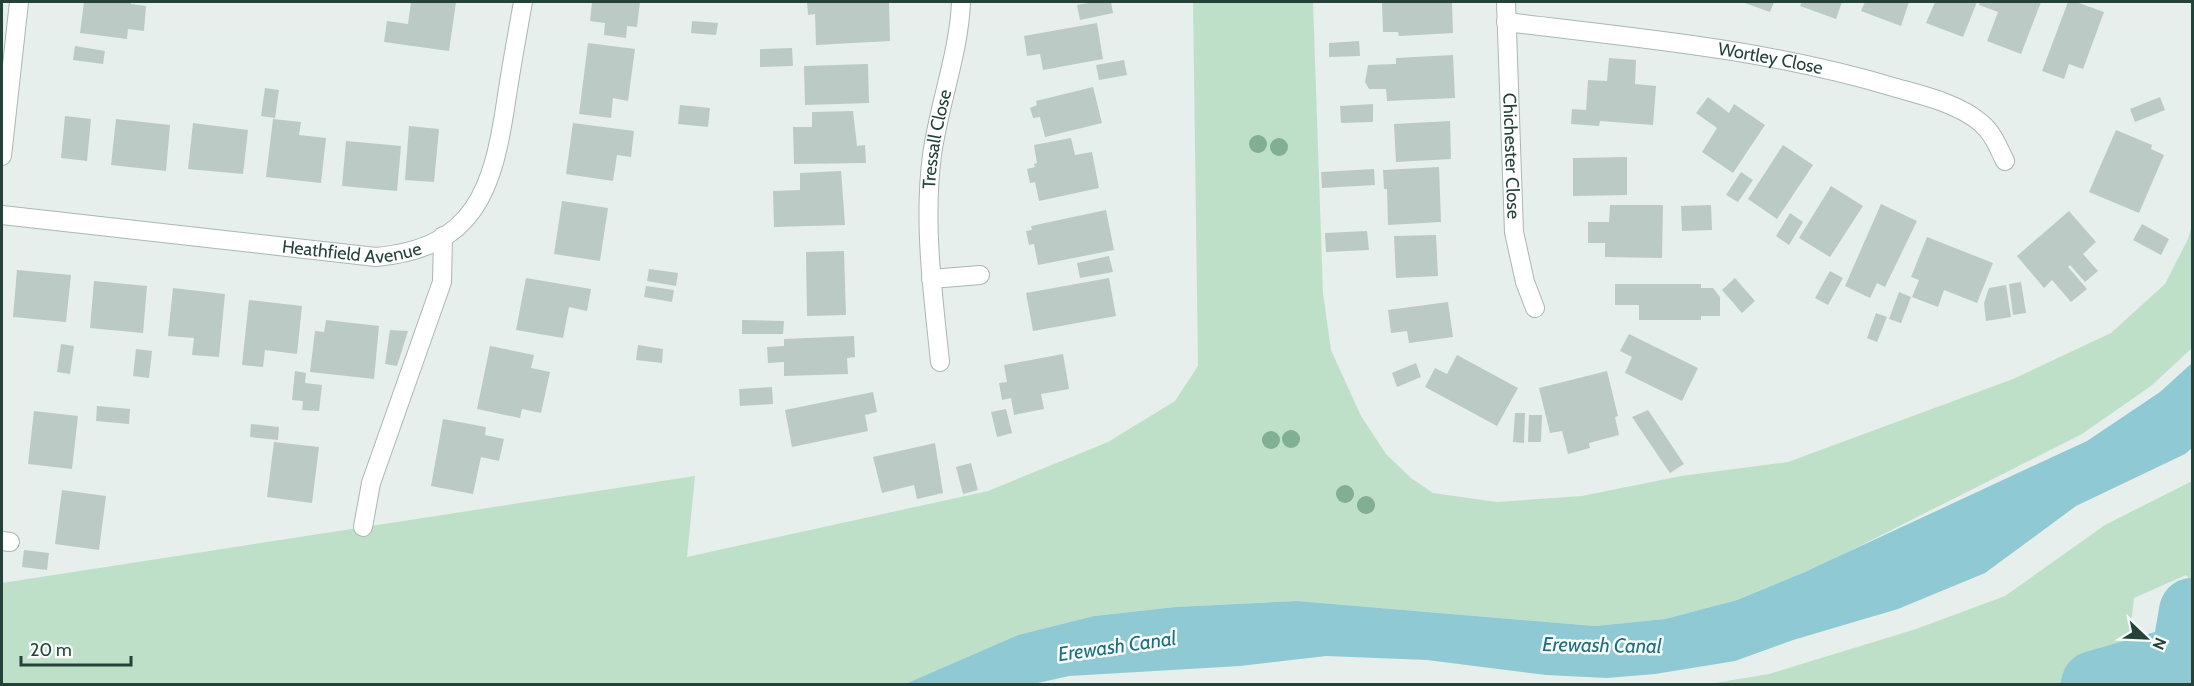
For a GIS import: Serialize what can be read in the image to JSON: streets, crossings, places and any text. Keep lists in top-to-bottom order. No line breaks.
{"streets":{"street":["Wortley Close","Tressall Close","Chichester Close","Heathfield Avenue"]},"crossings":[["Wortley Close","Chichester Close"]],"water":["Erewash Canal"],"scale_bar":"20 m","north":"bottom right"}
